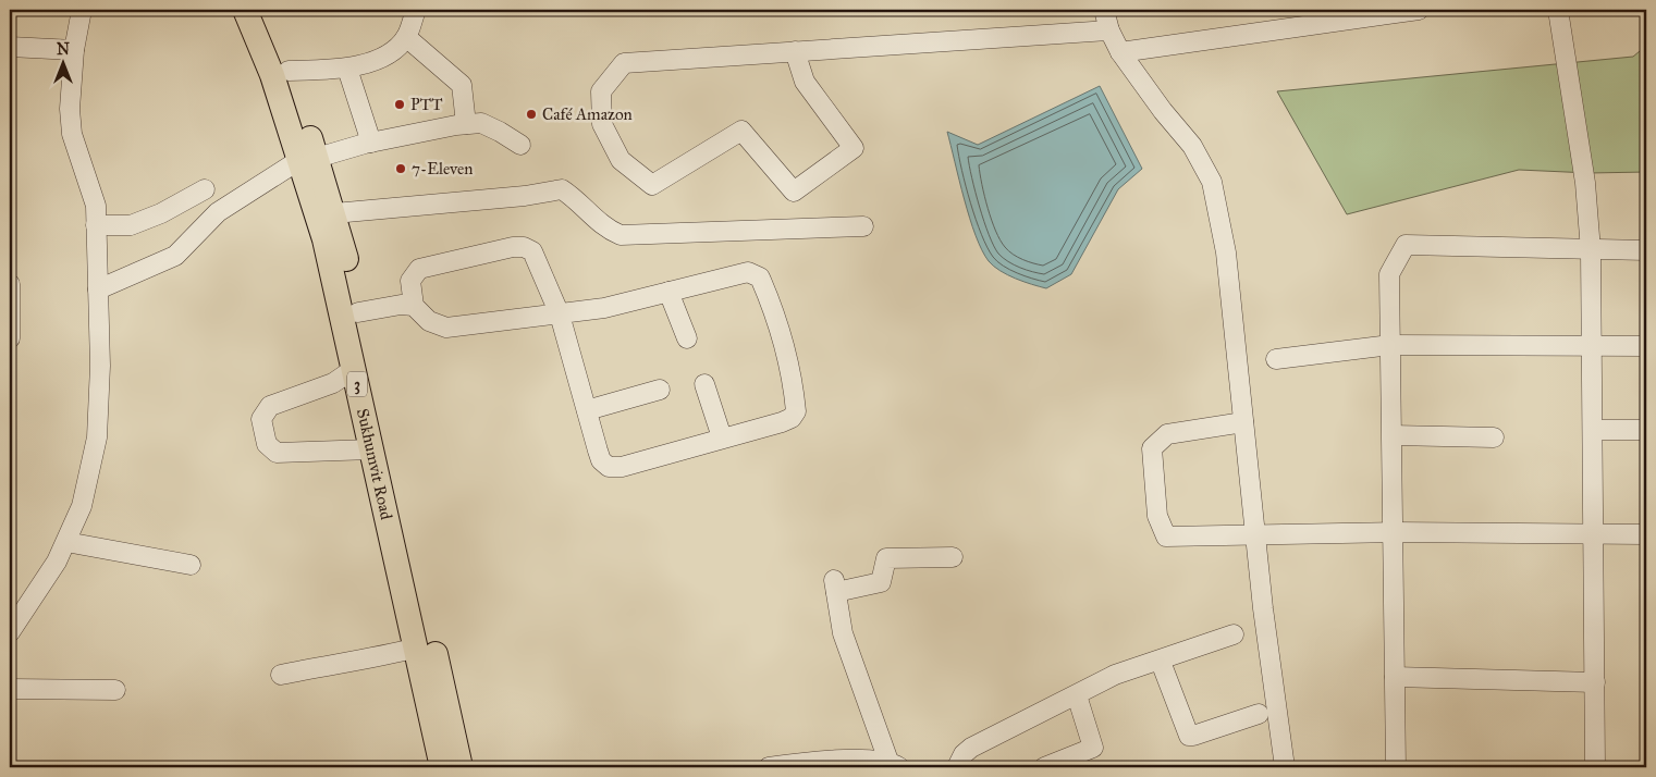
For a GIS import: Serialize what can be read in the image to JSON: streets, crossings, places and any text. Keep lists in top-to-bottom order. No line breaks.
{"streets":{"main road":["3","Sukhumvit Road"]},"places":["PTT","Café Amazon","7-Eleven"],"north":"top"}
